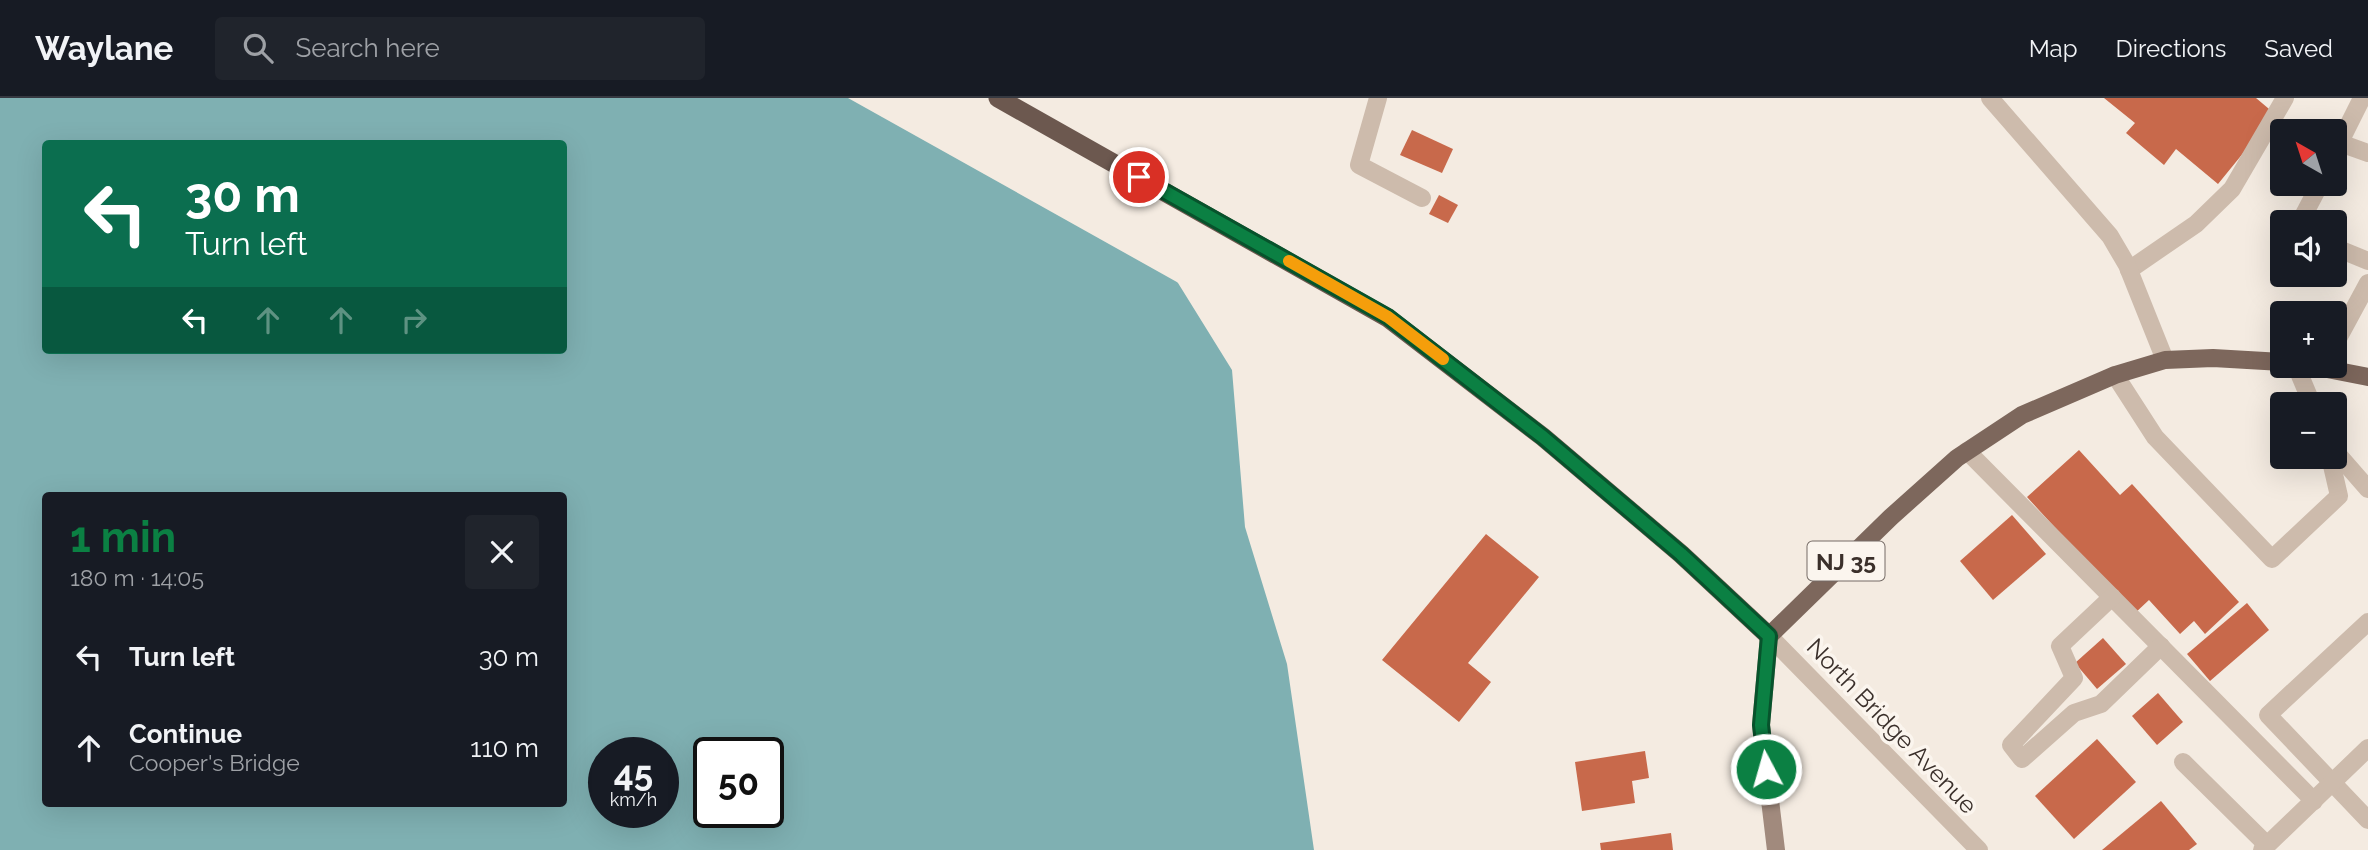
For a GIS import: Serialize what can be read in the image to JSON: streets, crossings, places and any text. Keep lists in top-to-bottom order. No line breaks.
{"streets":{"main road":["NJ 35"],"street":["North Bridge Avenue"]},"crossings":[["NJ 35","North Bridge Avenue"]],"north":"top left","page":{"header":"Waylane","search":"Search here","nav":["Map","Directions","Saved"],"map_buttons":["+","−"],"turn":["30 m","Turn left"],"heading":["1 min","180 m · 14:05"],"list":[{"name":"Turn left","value":"30 m"},{"name":"Continue","note":"Cooper's Bridge","value":"110 m"}],"speed":"45 km/h","limit":"50"}}
